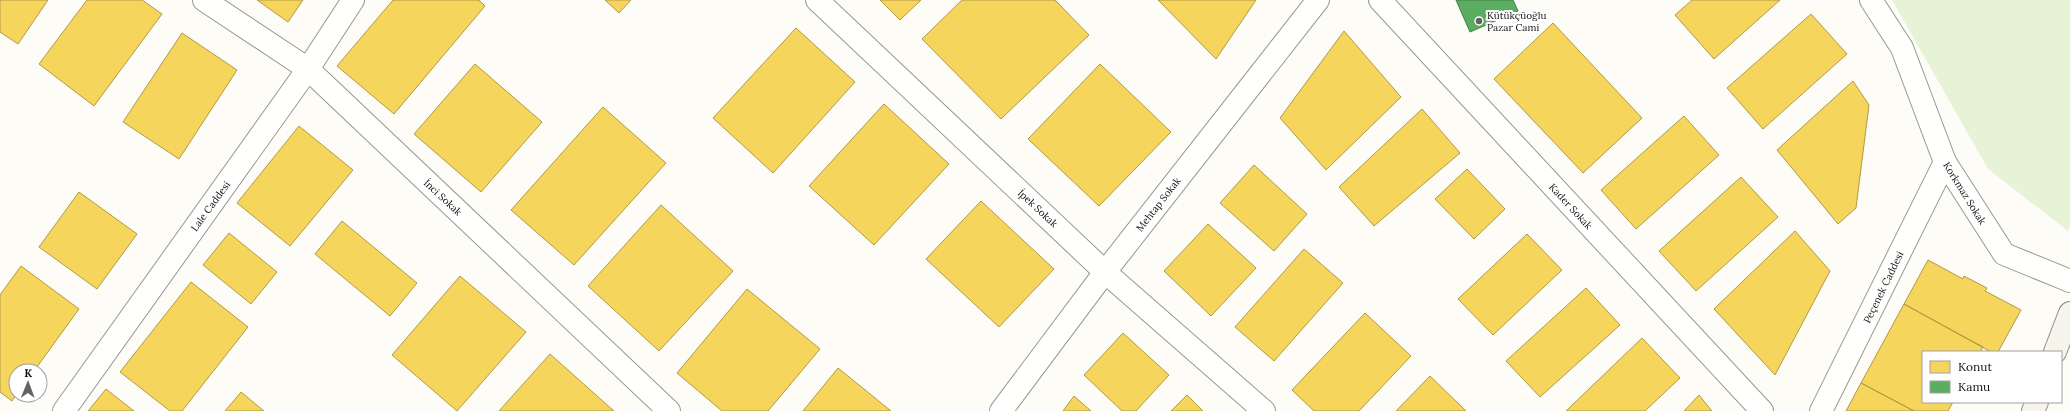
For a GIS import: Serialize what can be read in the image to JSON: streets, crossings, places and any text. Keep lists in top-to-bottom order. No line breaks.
{"streets":{"street":["Korkmaz Sokak","İnci Sokak","Mehtap Sokak","Lale Caddesi","Kader Sokak","İpek Sokak","Peçenek Caddesi"]},"crossings":[["Korkmaz Sokak","Peçenek Caddesi"],["İnci Sokak","Lale Caddesi"],["Mehtap Sokak","İpek Sokak"]],"places":["Kütükçüoğlu Pazar Cami"],"legend":["Konut","Kamu"],"north":"top"}
